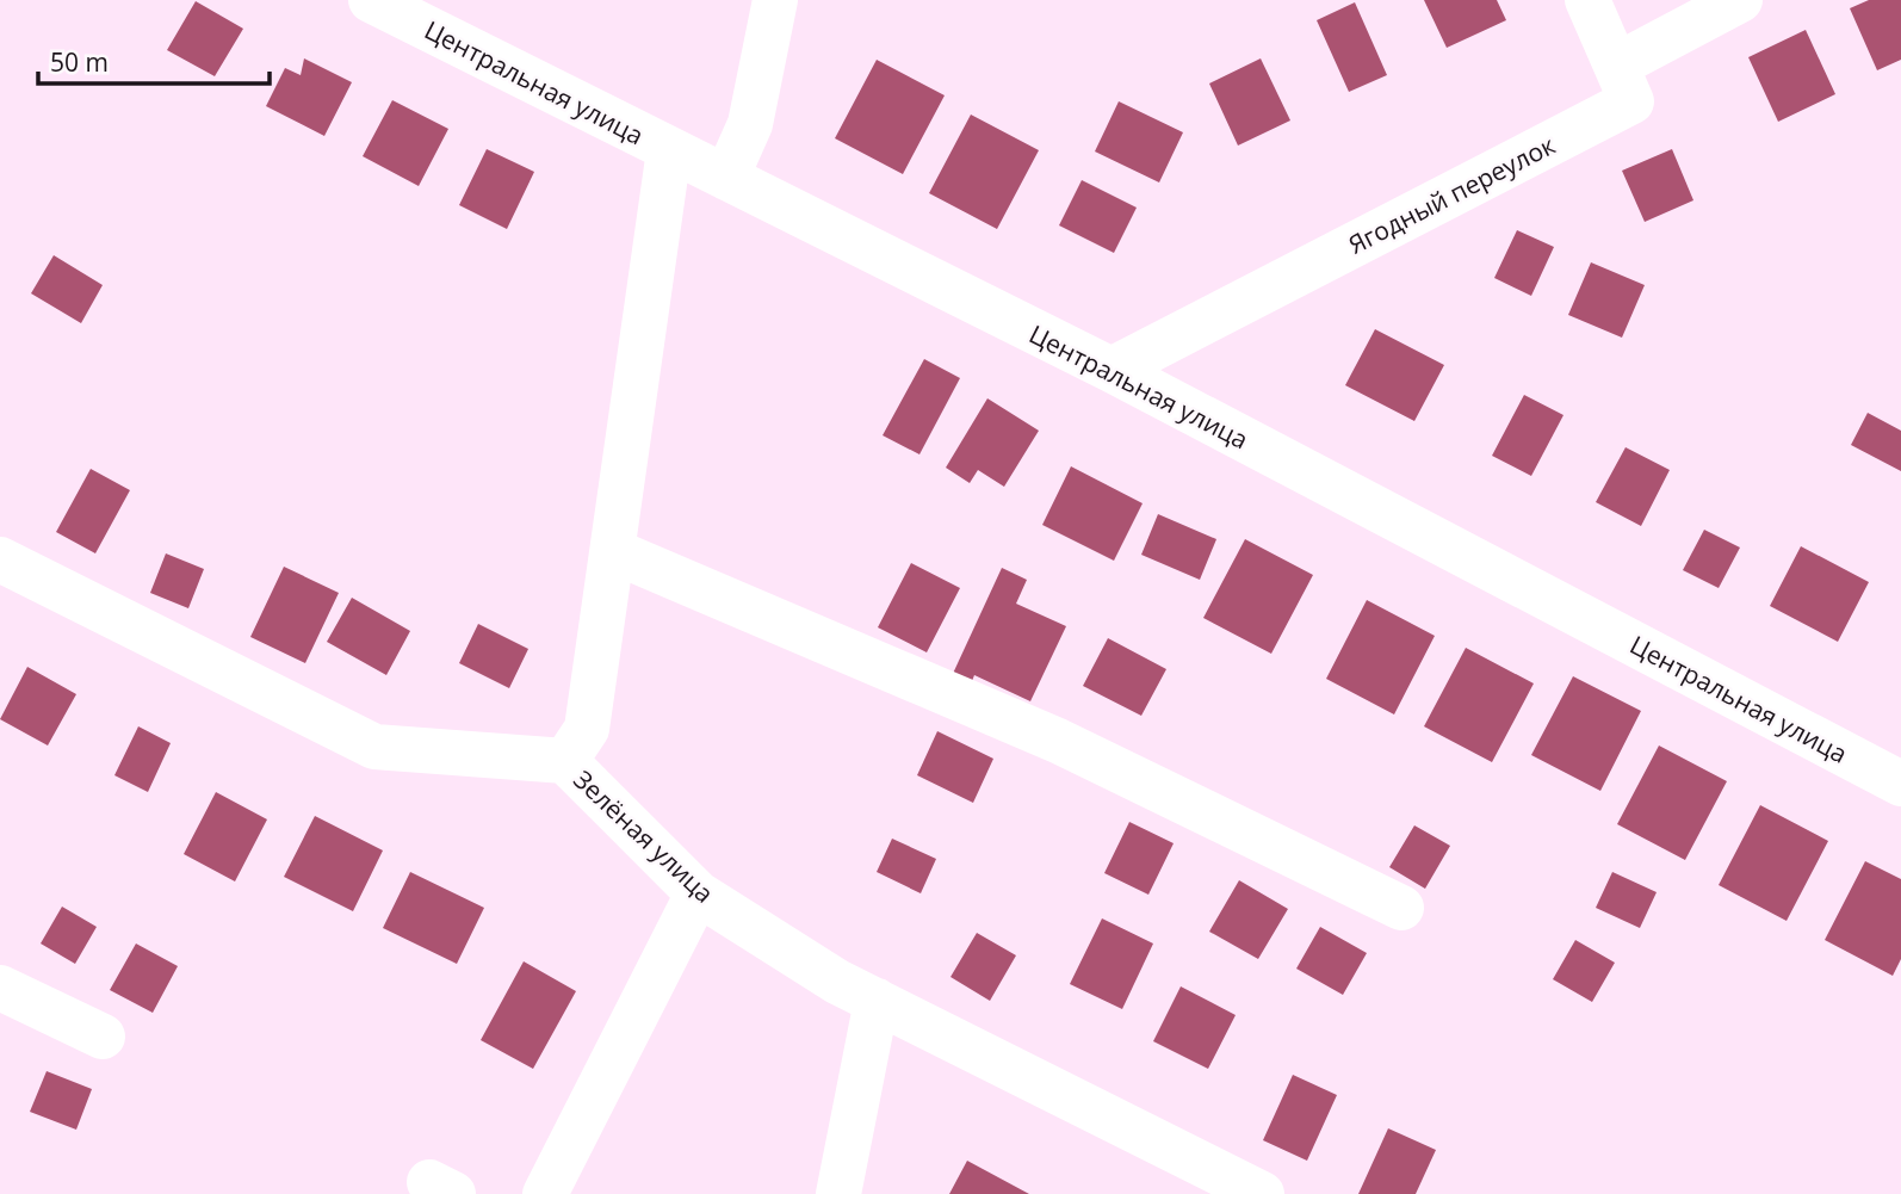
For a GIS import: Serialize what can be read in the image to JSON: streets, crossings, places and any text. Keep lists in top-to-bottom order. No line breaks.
{"streets":{"street":["Центральная улица","Ягодный переулок","Зелёная улица"]},"crossings":[["Центральная улица","Ягодный переулок"]],"scale_bar":"50 m"}
